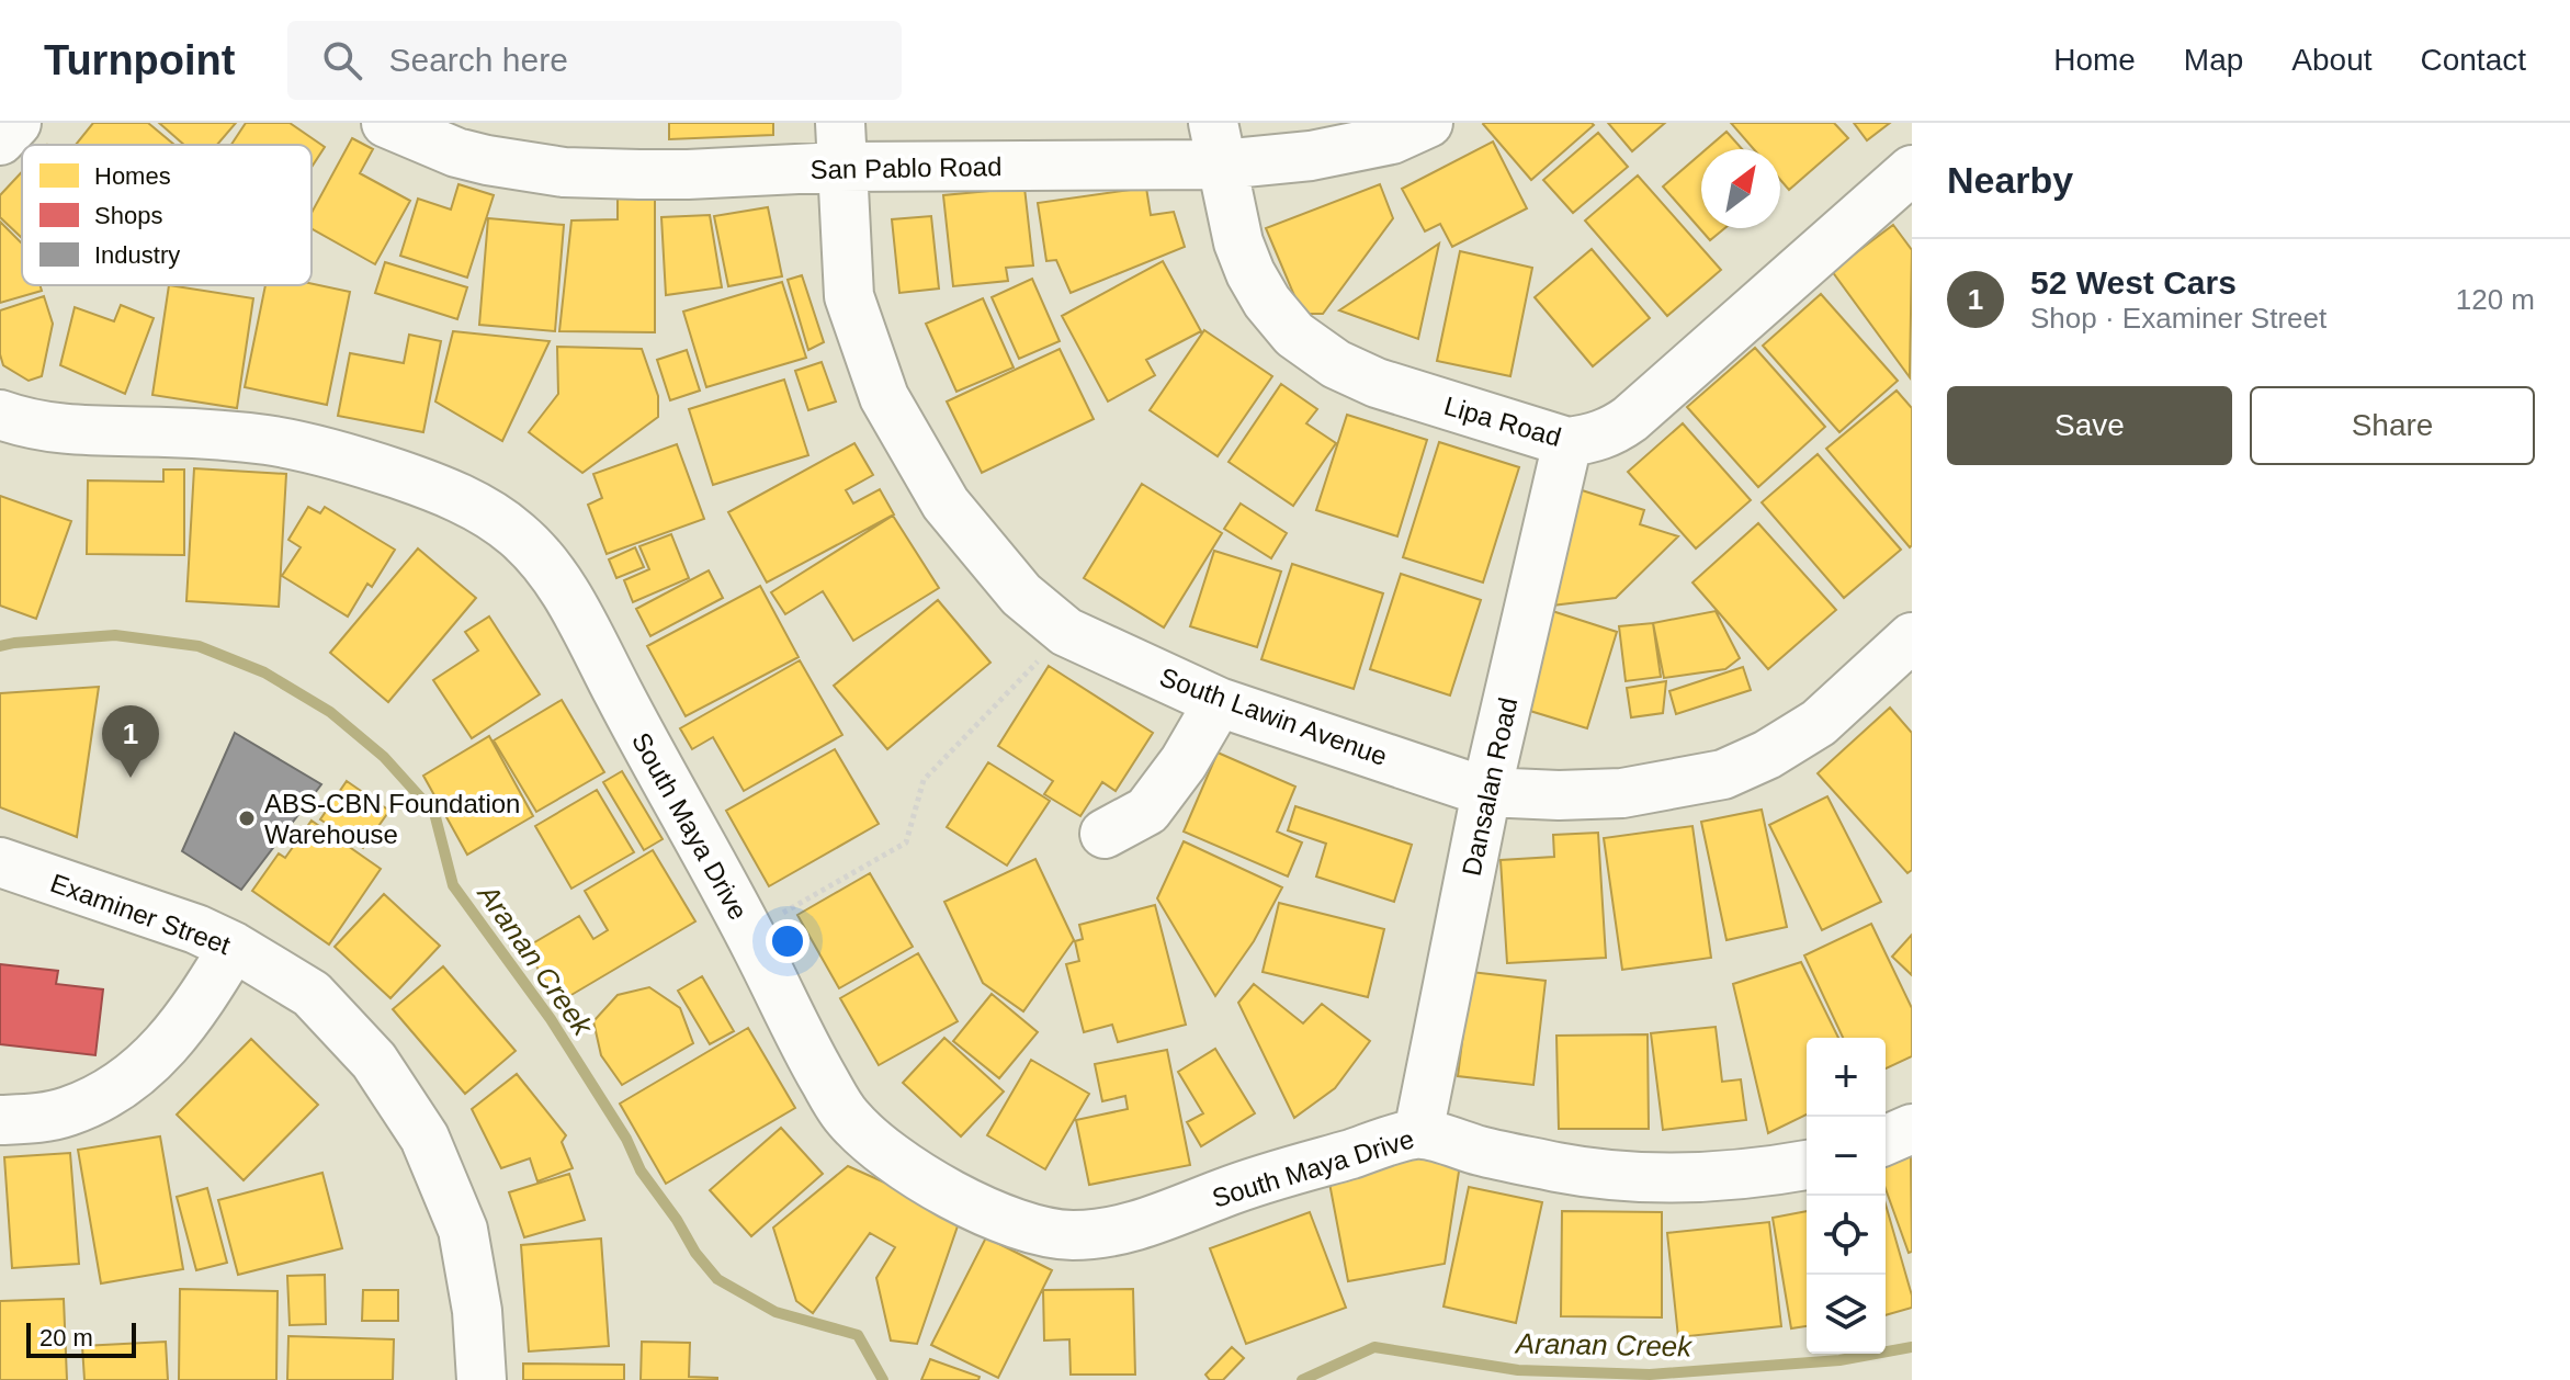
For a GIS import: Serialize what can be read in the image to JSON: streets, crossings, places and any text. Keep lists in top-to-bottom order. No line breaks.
{"streets":{"street":["San Pablo Road","Lipa Road","South Lawin Avenue","Dansalan Road","South Maya Drive","Examiner Street"]},"crossings":[["San Pablo Road","Lipa Road"],["San Pablo Road","South Lawin Avenue"],["Lipa Road","Dansalan Road"],["South Lawin Avenue","Dansalan Road"],["Dansalan Road","South Maya Drive"]],"water":["Aranan Creek"],"places":["ABS-CBN Foundation Warehouse"],"legend":["Homes","Shops","Industry"],"scale_bar":"20 m","north":"top right","page":{"header":"Turnpoint","search":"Search here","nav":["Home","Map","About","Contact"],"heading":"Nearby","list":[{"mark":"1","name":"52 West Cars","note":"Shop · Examiner Street","value":"120 m"}],"buttons":["Save","Share"],"pins":"1","map_buttons":["+","−"],"scale":"20 m"}}
